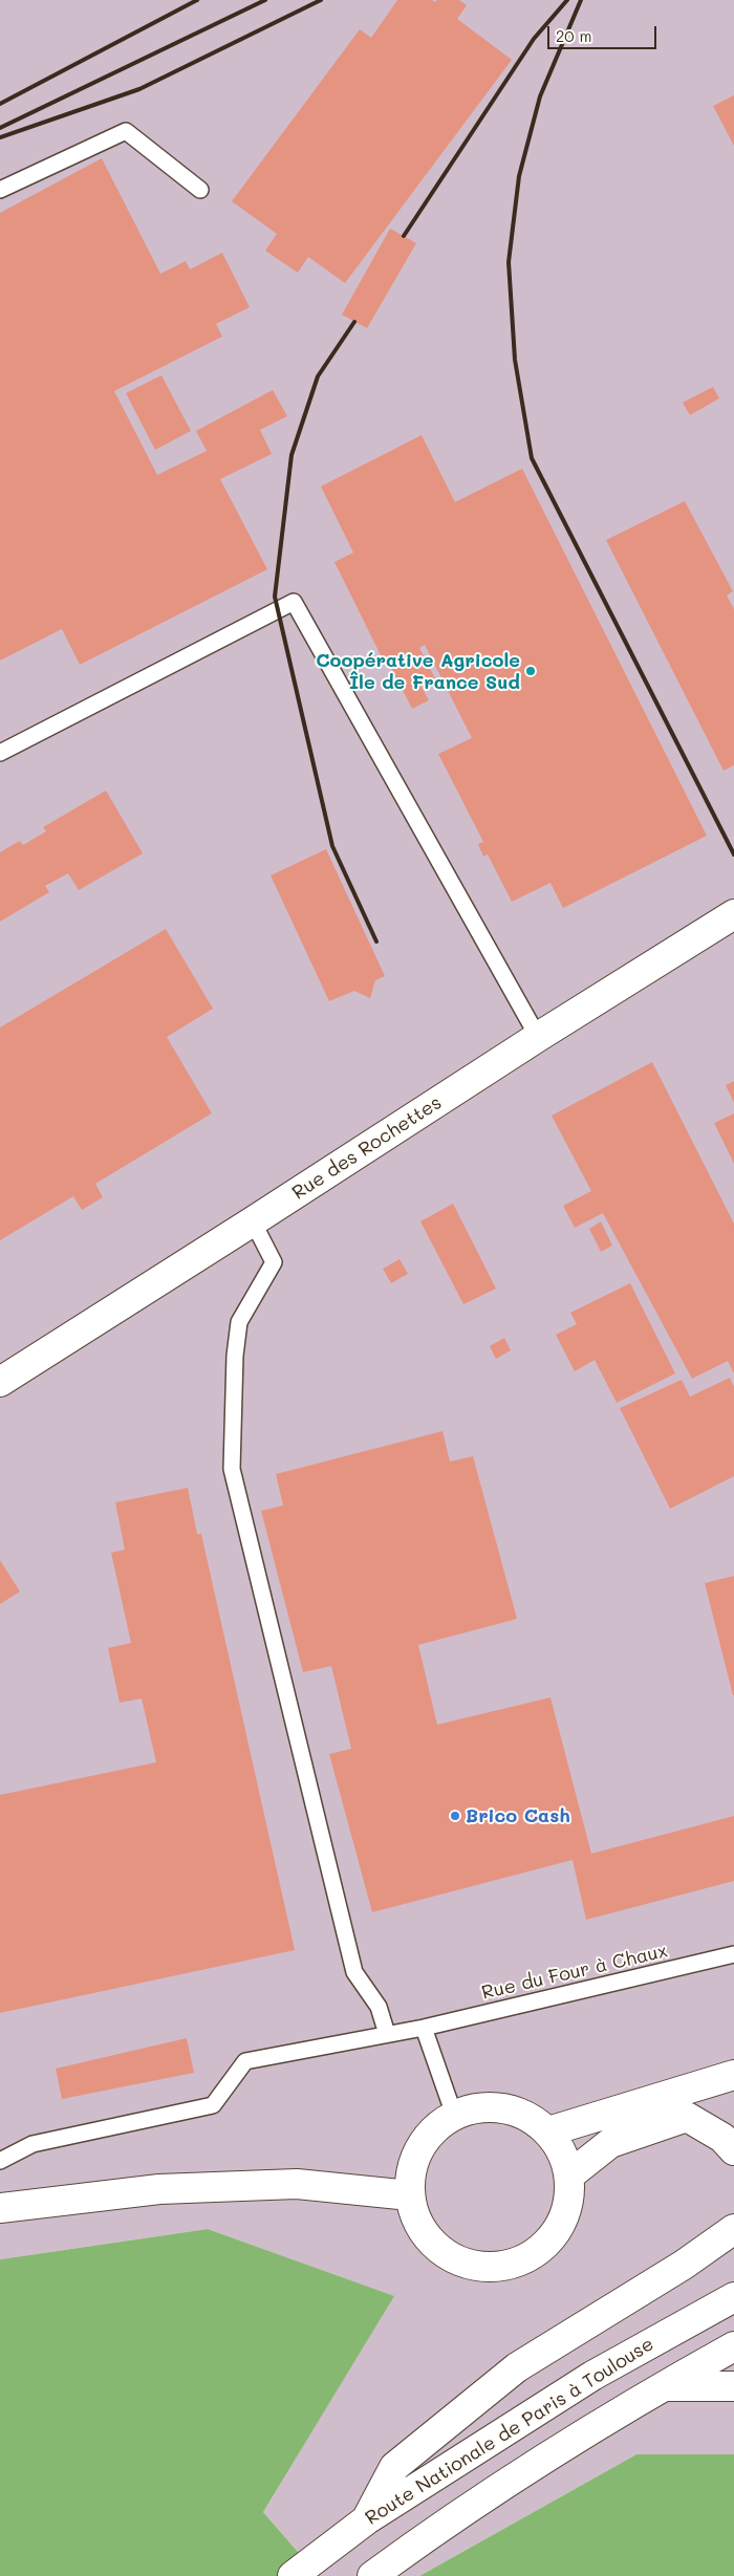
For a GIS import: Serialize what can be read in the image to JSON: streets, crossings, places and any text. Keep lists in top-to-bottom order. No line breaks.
{"streets":{"main road":["Rue des Rochettes","Route Nationale de Paris à Toulouse"],"lane":["Rue du Four à Chaux"]},"places":["Coopérative Agricole Île de France Sud","Brico Cash"],"scale_bar":"20 m"}
